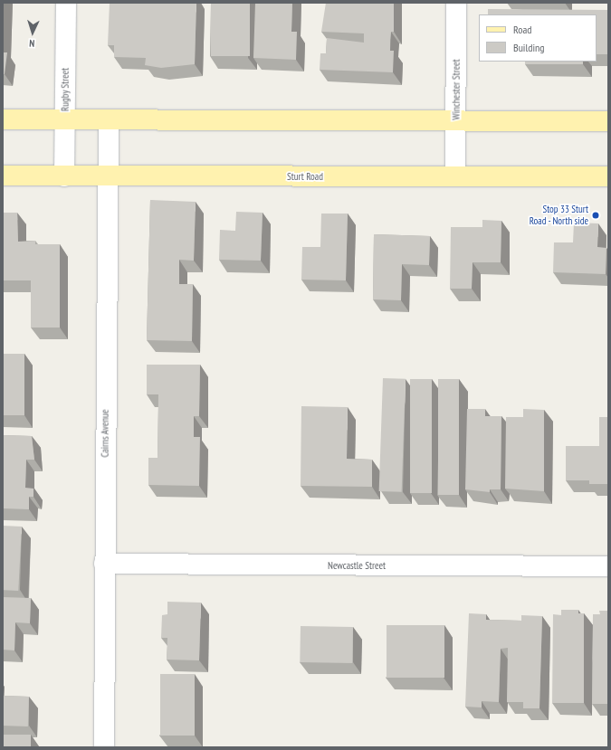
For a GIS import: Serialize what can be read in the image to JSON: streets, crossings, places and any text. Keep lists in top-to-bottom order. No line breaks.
{"streets":{"main road":["Sturt Road"],"street":["Rugby Street","Winchester Street","Cairns Avenue","Newcastle Street"]},"crossings":[["Rugby Street","Sturt Road"],["Winchester Street","Sturt Road"],["Sturt Road","Cairns Avenue"],["Cairns Avenue","Newcastle Street"]],"places":["Stop 33 Sturt Road - North side"],"legend":["Road","Building"],"north":"bottom"}
